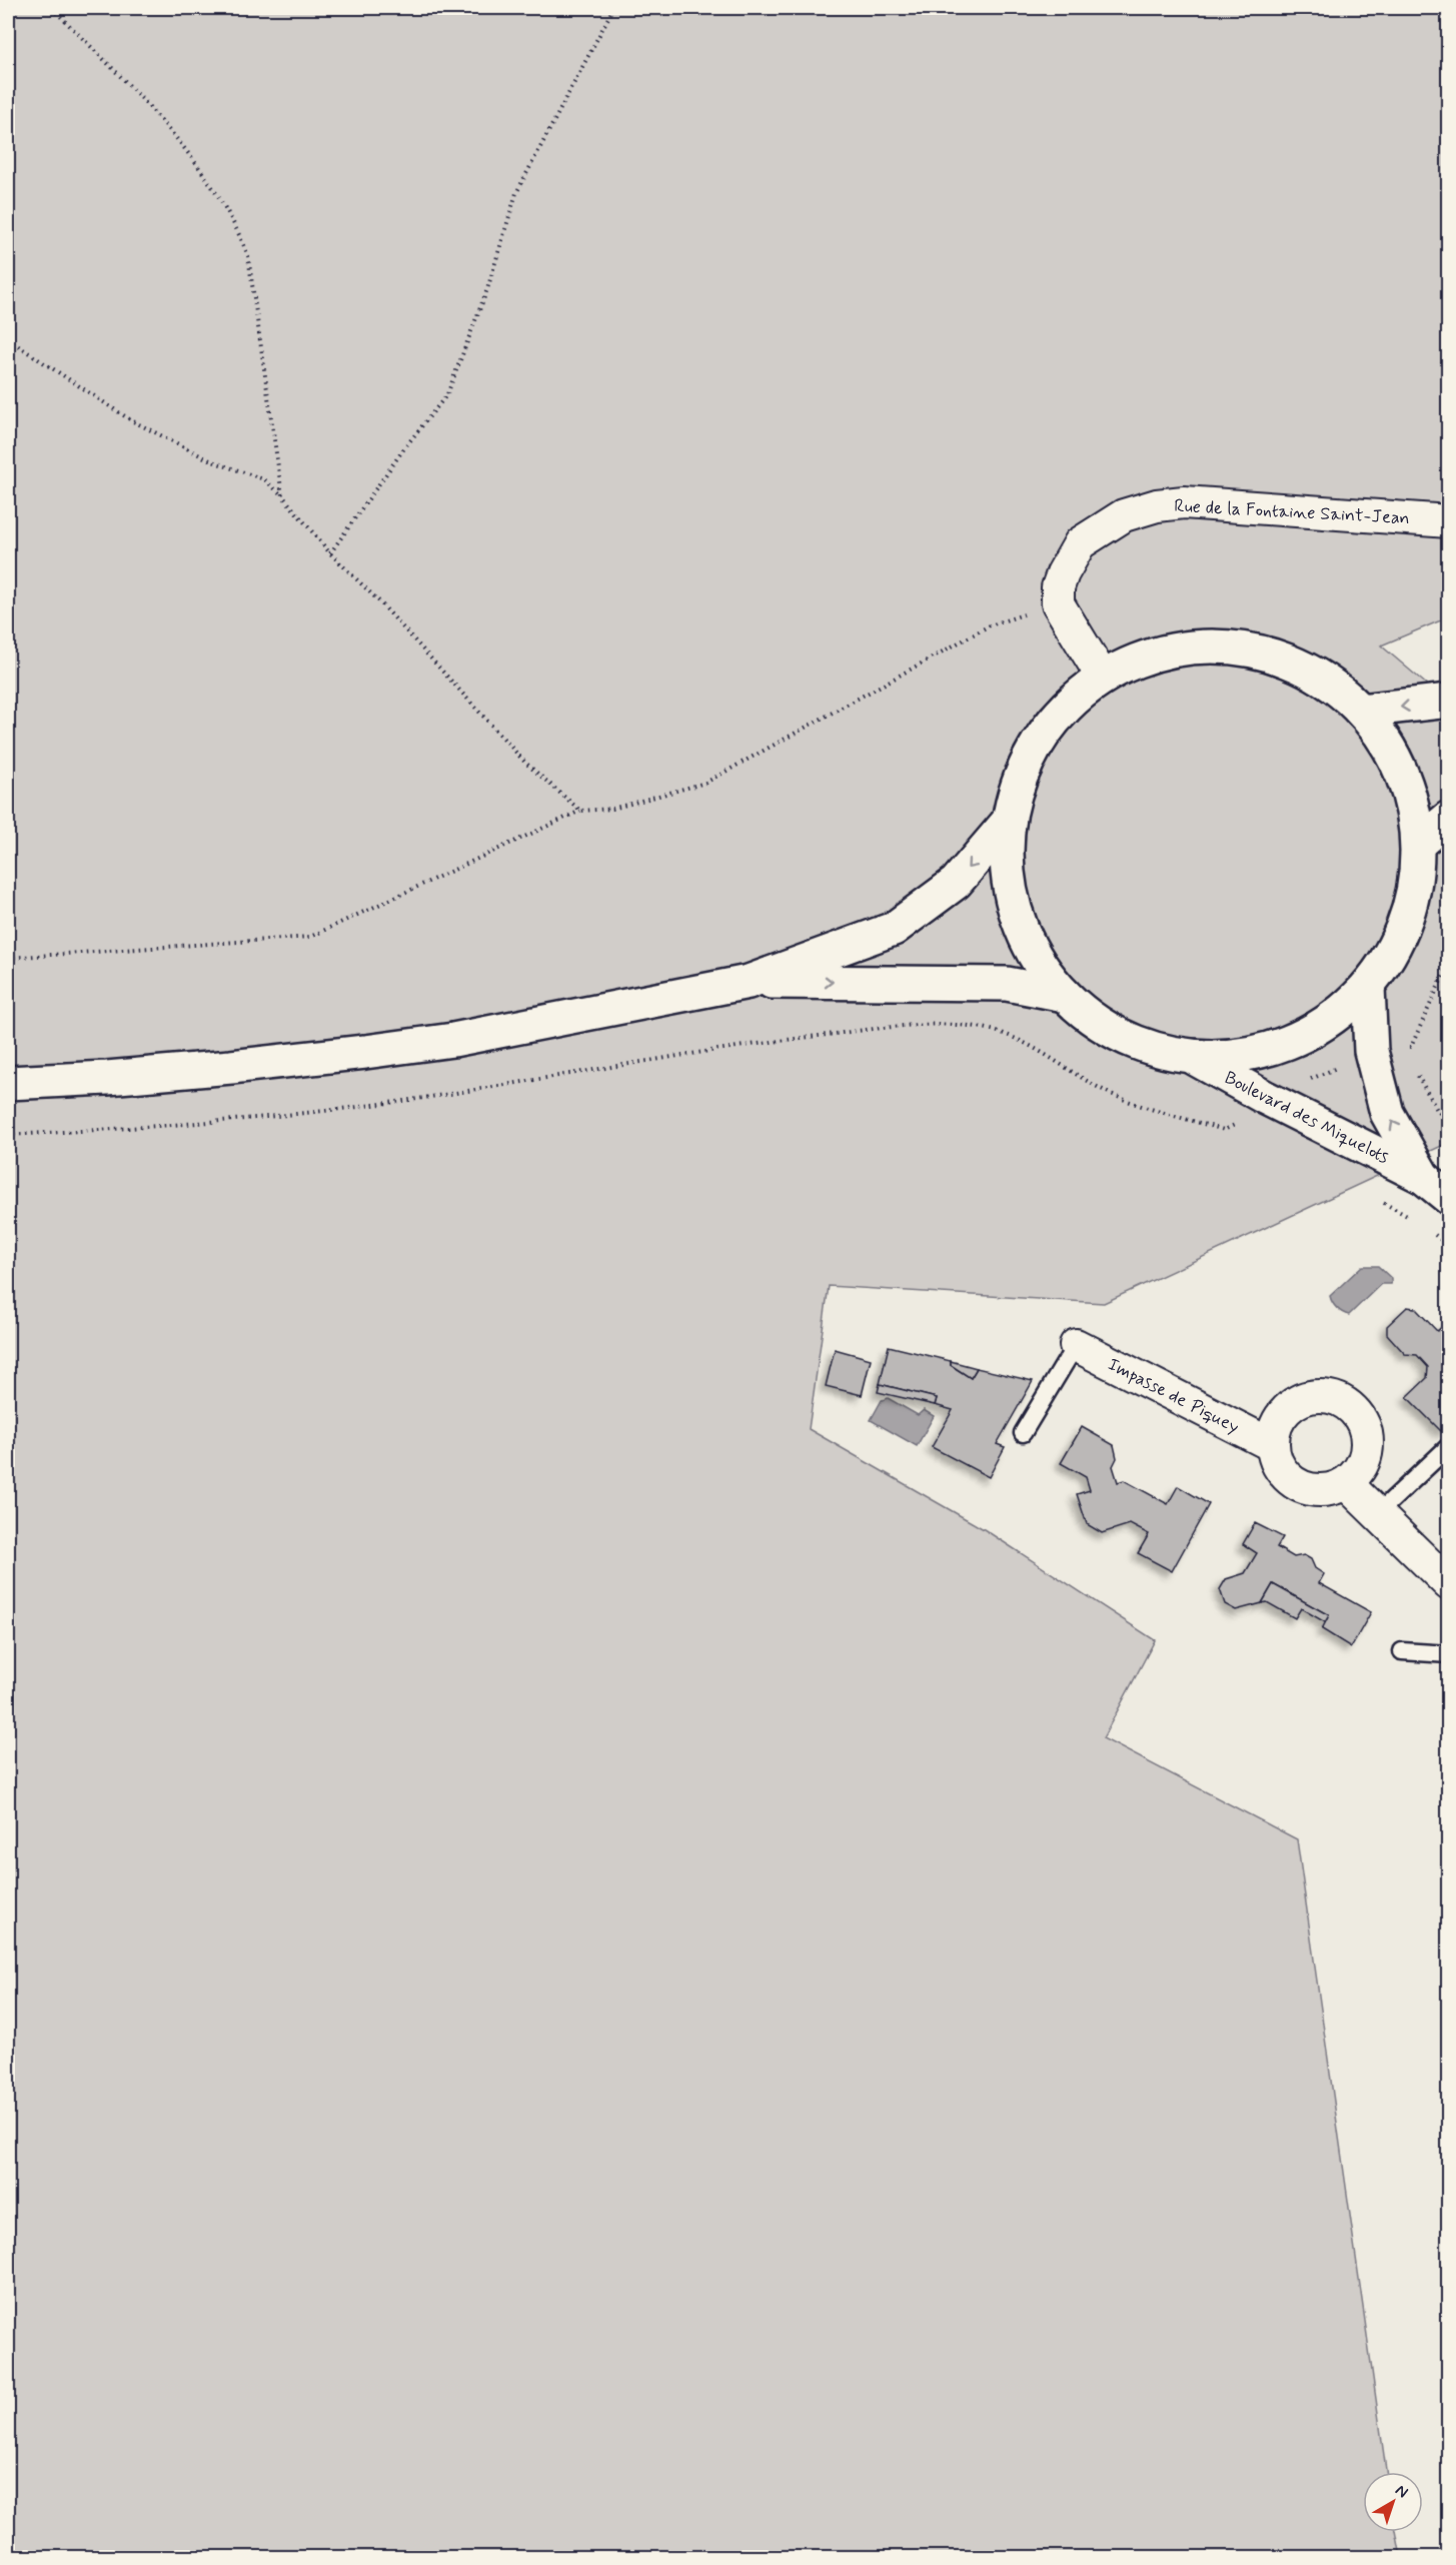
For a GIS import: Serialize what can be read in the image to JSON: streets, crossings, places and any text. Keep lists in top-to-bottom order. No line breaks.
{"streets":{"main road":["Boulevard des Miquelots"],"street":["Rue de la Fontaine Saint-Jean","Impasse de Piquey"]},"one_way":["Boulevard des Miquelots"],"north":"top right"}
